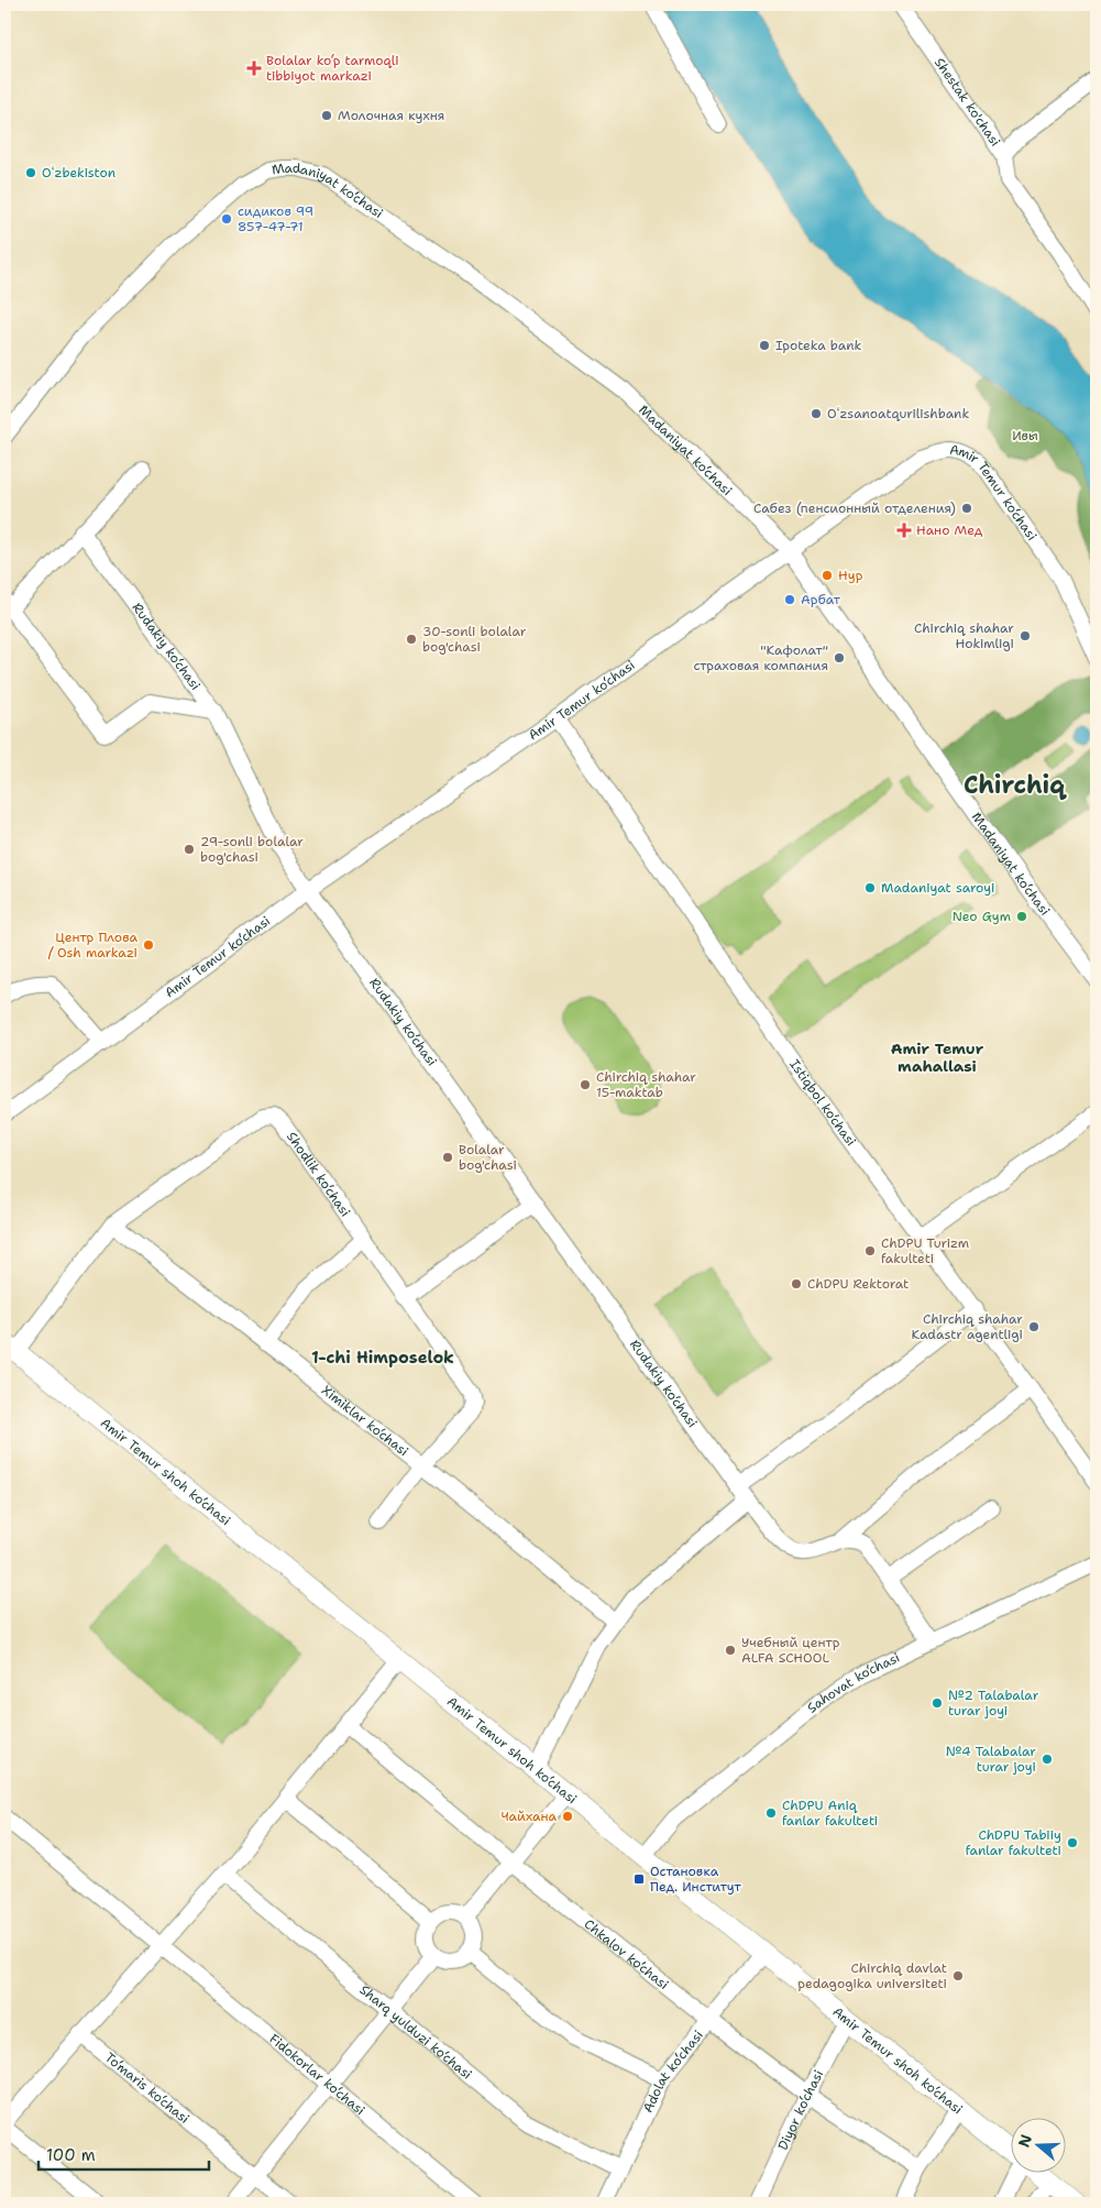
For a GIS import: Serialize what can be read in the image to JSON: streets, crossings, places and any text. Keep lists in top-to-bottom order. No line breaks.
{"streets":{"main road":["Amir Temur shoh ko‘chasi"],"street":["Shestak ko'chasi","Madaniyat ko‘chasi","Amir Temur ko‘chasi","Rudakiy ko‘chasi","Istiqbol ko‘chasi","Shodlik ko‘chasi","Ximiklar ko‘chasi","Sahovat ko‘chasi","Chkalov ko‘chasi","Sharq yulduzi ko‘chasi","Adolat ko‘chasi","Fidokorlar ko‘chasi","To‘maris ko‘chasi","Diyor ko‘chasi"]},"crossings":[["Madaniyat ko‘chasi","Amir Temur ko‘chasi"],["Amir Temur ko‘chasi","Rudakiy ko‘chasi"],["Amir Temur ko‘chasi","Istiqbol ko‘chasi"],["Rudakiy ko‘chasi","Istiqbol ko‘chasi"],["Shodlik ko‘chasi","Ximiklar ko‘chasi"],["Shodlik ko‘chasi","Amir Temur shoh ko‘chasi"],["Amir Temur shoh ko‘chasi","Sahovat ko‘chasi"],["Amir Temur shoh ko‘chasi","Adolat ko‘chasi"],["Amir Temur shoh ko‘chasi","Diyor ko‘chasi"],["Chkalov ko‘chasi","Adolat ko‘chasi"],["Chkalov ko‘chasi","Diyor ko‘chasi"],["Sharq yulduzi ko‘chasi","Adolat ko‘chasi"]],"districts":["Chirchiq","Amir Temur mahallasi","1-chi Himposelok"],"parks":["Ивы"],"places":{"health":["Bolalar ko‘p tarmoqli tibbiyot markazi","Нано Мед"],"other":["Молочная кухня","Oʻzbekiston","сидиков 99 857-47-71","Ipoteka bank","Oʻzsanoatqurilishbank","Сабез (пенсионный отделения)","Нур","Арбат","Chirchiq shahar Hokimligi","30-sonli bolalar bog'chasi","\"Кафолат\" страховая компания","29-sonli bolalar bog'chasi","Madaniyat saroyi","Neo Gym","Центр Плова / Osh markazi","Chirchiq shahar 15-maktab","Bolalar bog'chasi","ChDPU Turizm fakulteti","ChDPU Rektorat","Chirchiq shahar Kadastr agentligi","Учебный центр ALFA SCHOOL","№2 Talabalar turar joyi","№4 Talabalar turar joyi","ChDPU Aniq fanlar fakulteti","Чайхана","ChDPU Tabiiy fanlar fakulteti","Chirchiq davlat pedagogika universiteti"],"transit":["Остановка Пед. Институт"]},"scale_bar":"100 m","north":"left"}
